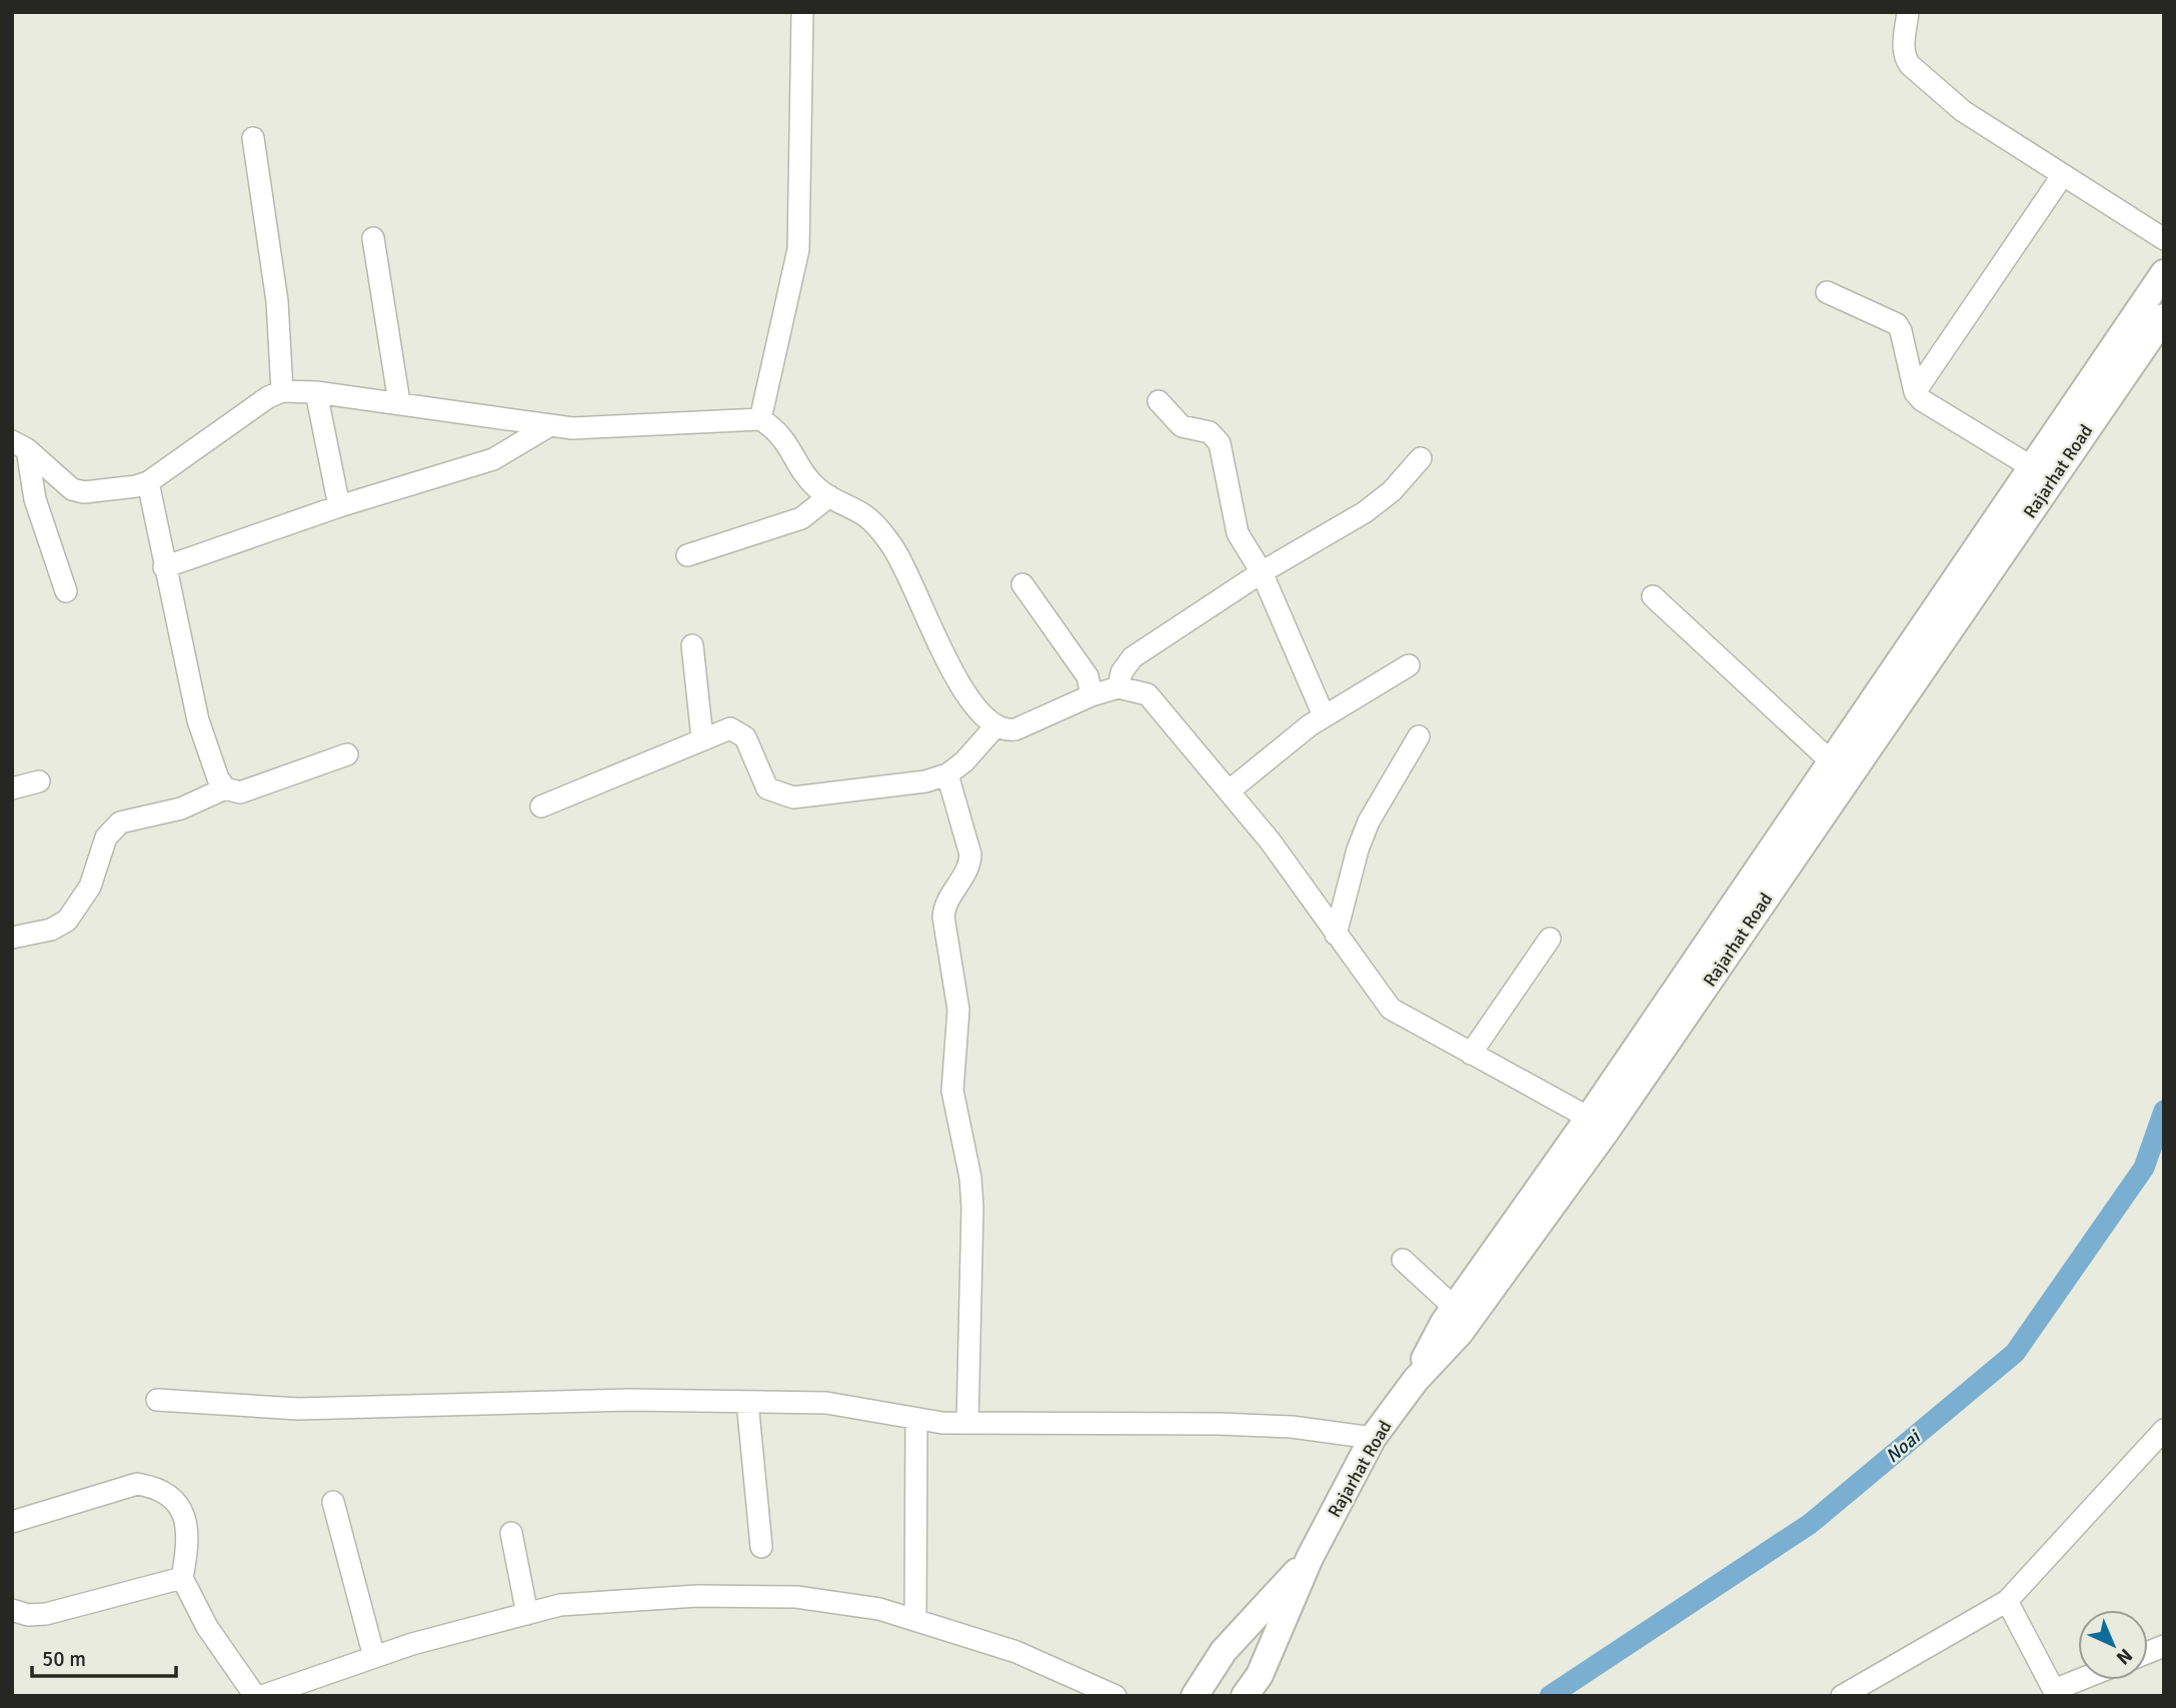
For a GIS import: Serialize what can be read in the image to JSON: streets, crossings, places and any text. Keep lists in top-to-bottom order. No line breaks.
{"streets":{"main road":["Rajarhat Road"]},"water":["Noai"],"scale_bar":"50 m","north":"bottom right"}
